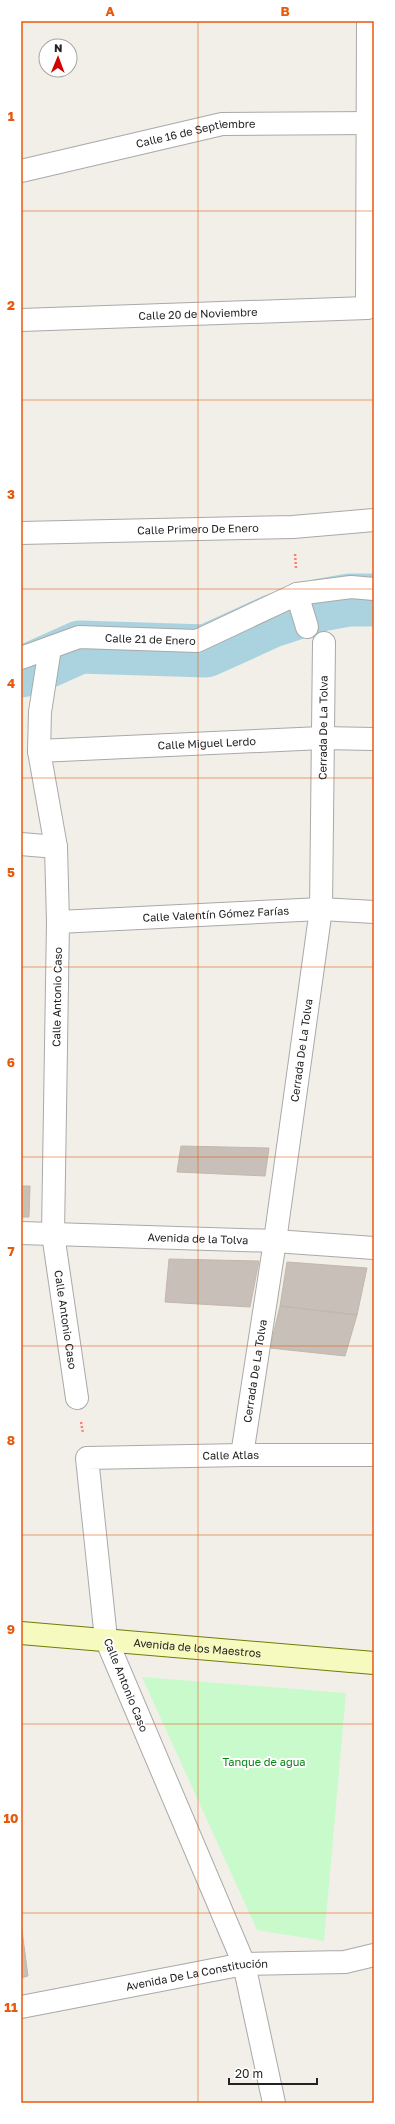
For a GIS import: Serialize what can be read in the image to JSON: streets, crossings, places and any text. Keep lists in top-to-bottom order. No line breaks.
{"streets":{"main road":["Avenida de los Maestros"],"street":["Calle 16 de Septiembre","Calle 20 de Noviembre","Calle Primero De Enero","Calle 21 de Enero","Cerrada De La Tolva","Calle Miguel Lerdo","Calle Valentín Gómez Farías","Calle Antonio Caso","Avenida de la Tolva","Calle Atlas","Avenida De La Constitución"]},"crossings":[["Calle 21 de Enero","Calle Antonio Caso"],["Cerrada De La Tolva","Calle Miguel Lerdo"],["Cerrada De La Tolva","Calle Valentín Gómez Farías"],["Cerrada De La Tolva","Avenida de la Tolva"],["Cerrada De La Tolva","Calle Atlas"],["Calle Miguel Lerdo","Calle Antonio Caso"],["Calle Valentín Gómez Farías","Calle Antonio Caso"],["Calle Antonio Caso","Avenida de la Tolva"],["Calle Antonio Caso","Calle Atlas"],["Calle Antonio Caso","Avenida de los Maestros"],["Calle Antonio Caso","Avenida De La Constitución"]],"parks":["Tanque de agua"],"scale_bar":"20 m","north":"top","grid":{"columns":["A","B"],"rows":["1","2","3","4","5","6","7","8","9","10","11"]}}
